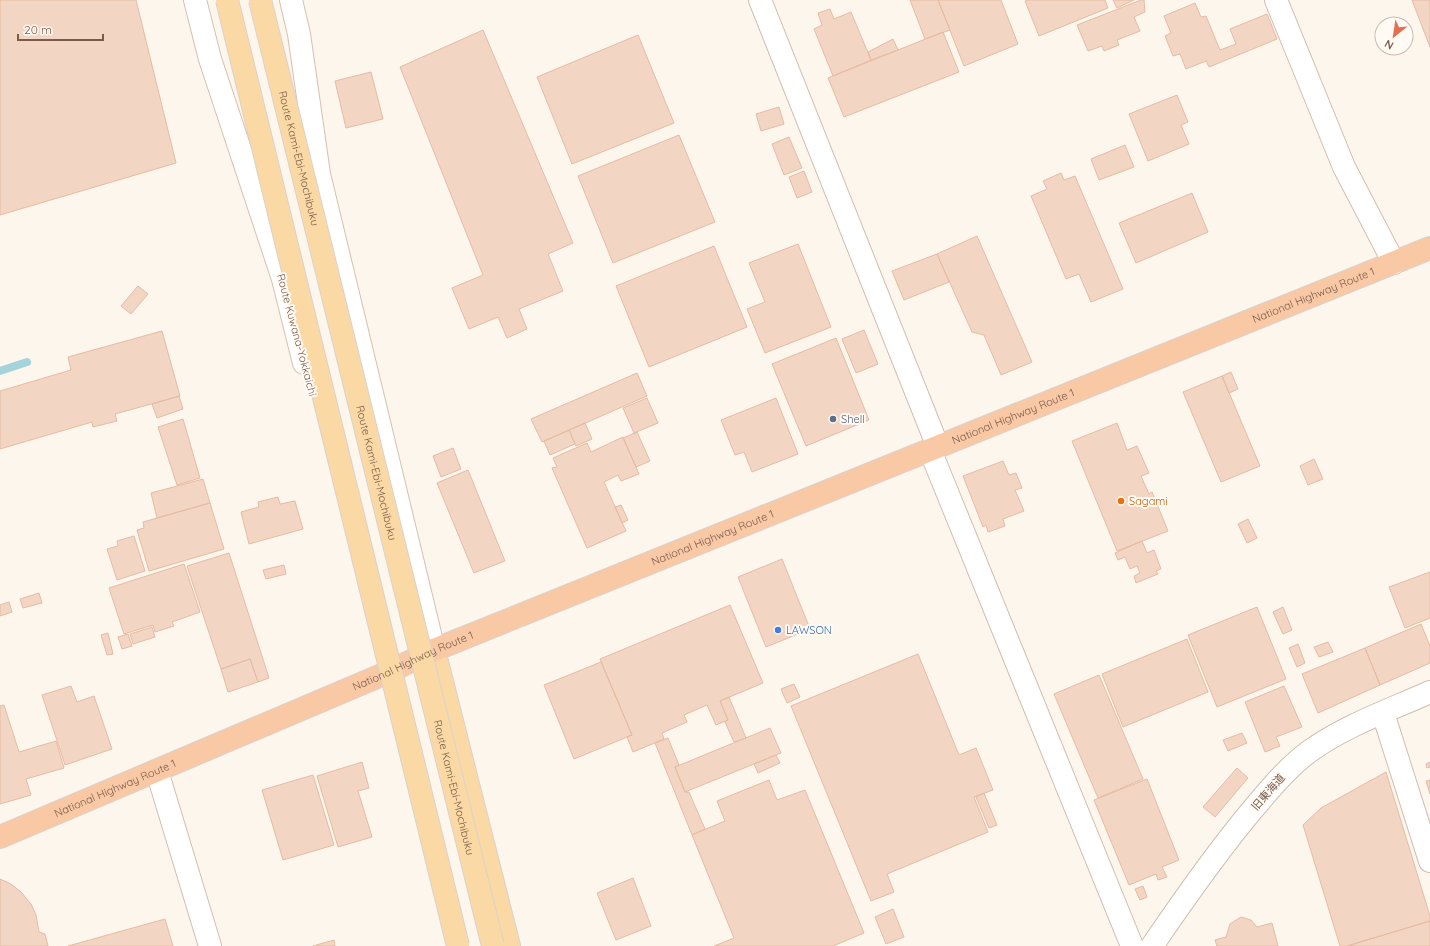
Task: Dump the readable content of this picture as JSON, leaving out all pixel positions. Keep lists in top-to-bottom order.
{
  "streets": {
    "highway": ["National Highway Route 1"],
    "main road": ["Route Kami-Ebi-Mochibuku"],
    "street": ["Route Kuwana-Yokkaichi", "旧東海道"]
  },
  "crossings": [
    ["National Highway Route 1", "Route Kuwana-Yokkaichi"]
  ],
  "places": ["Shell", "Sagami", "LAWSON"],
  "scale_bar": "20 m",
  "north": "bottom left"
}
